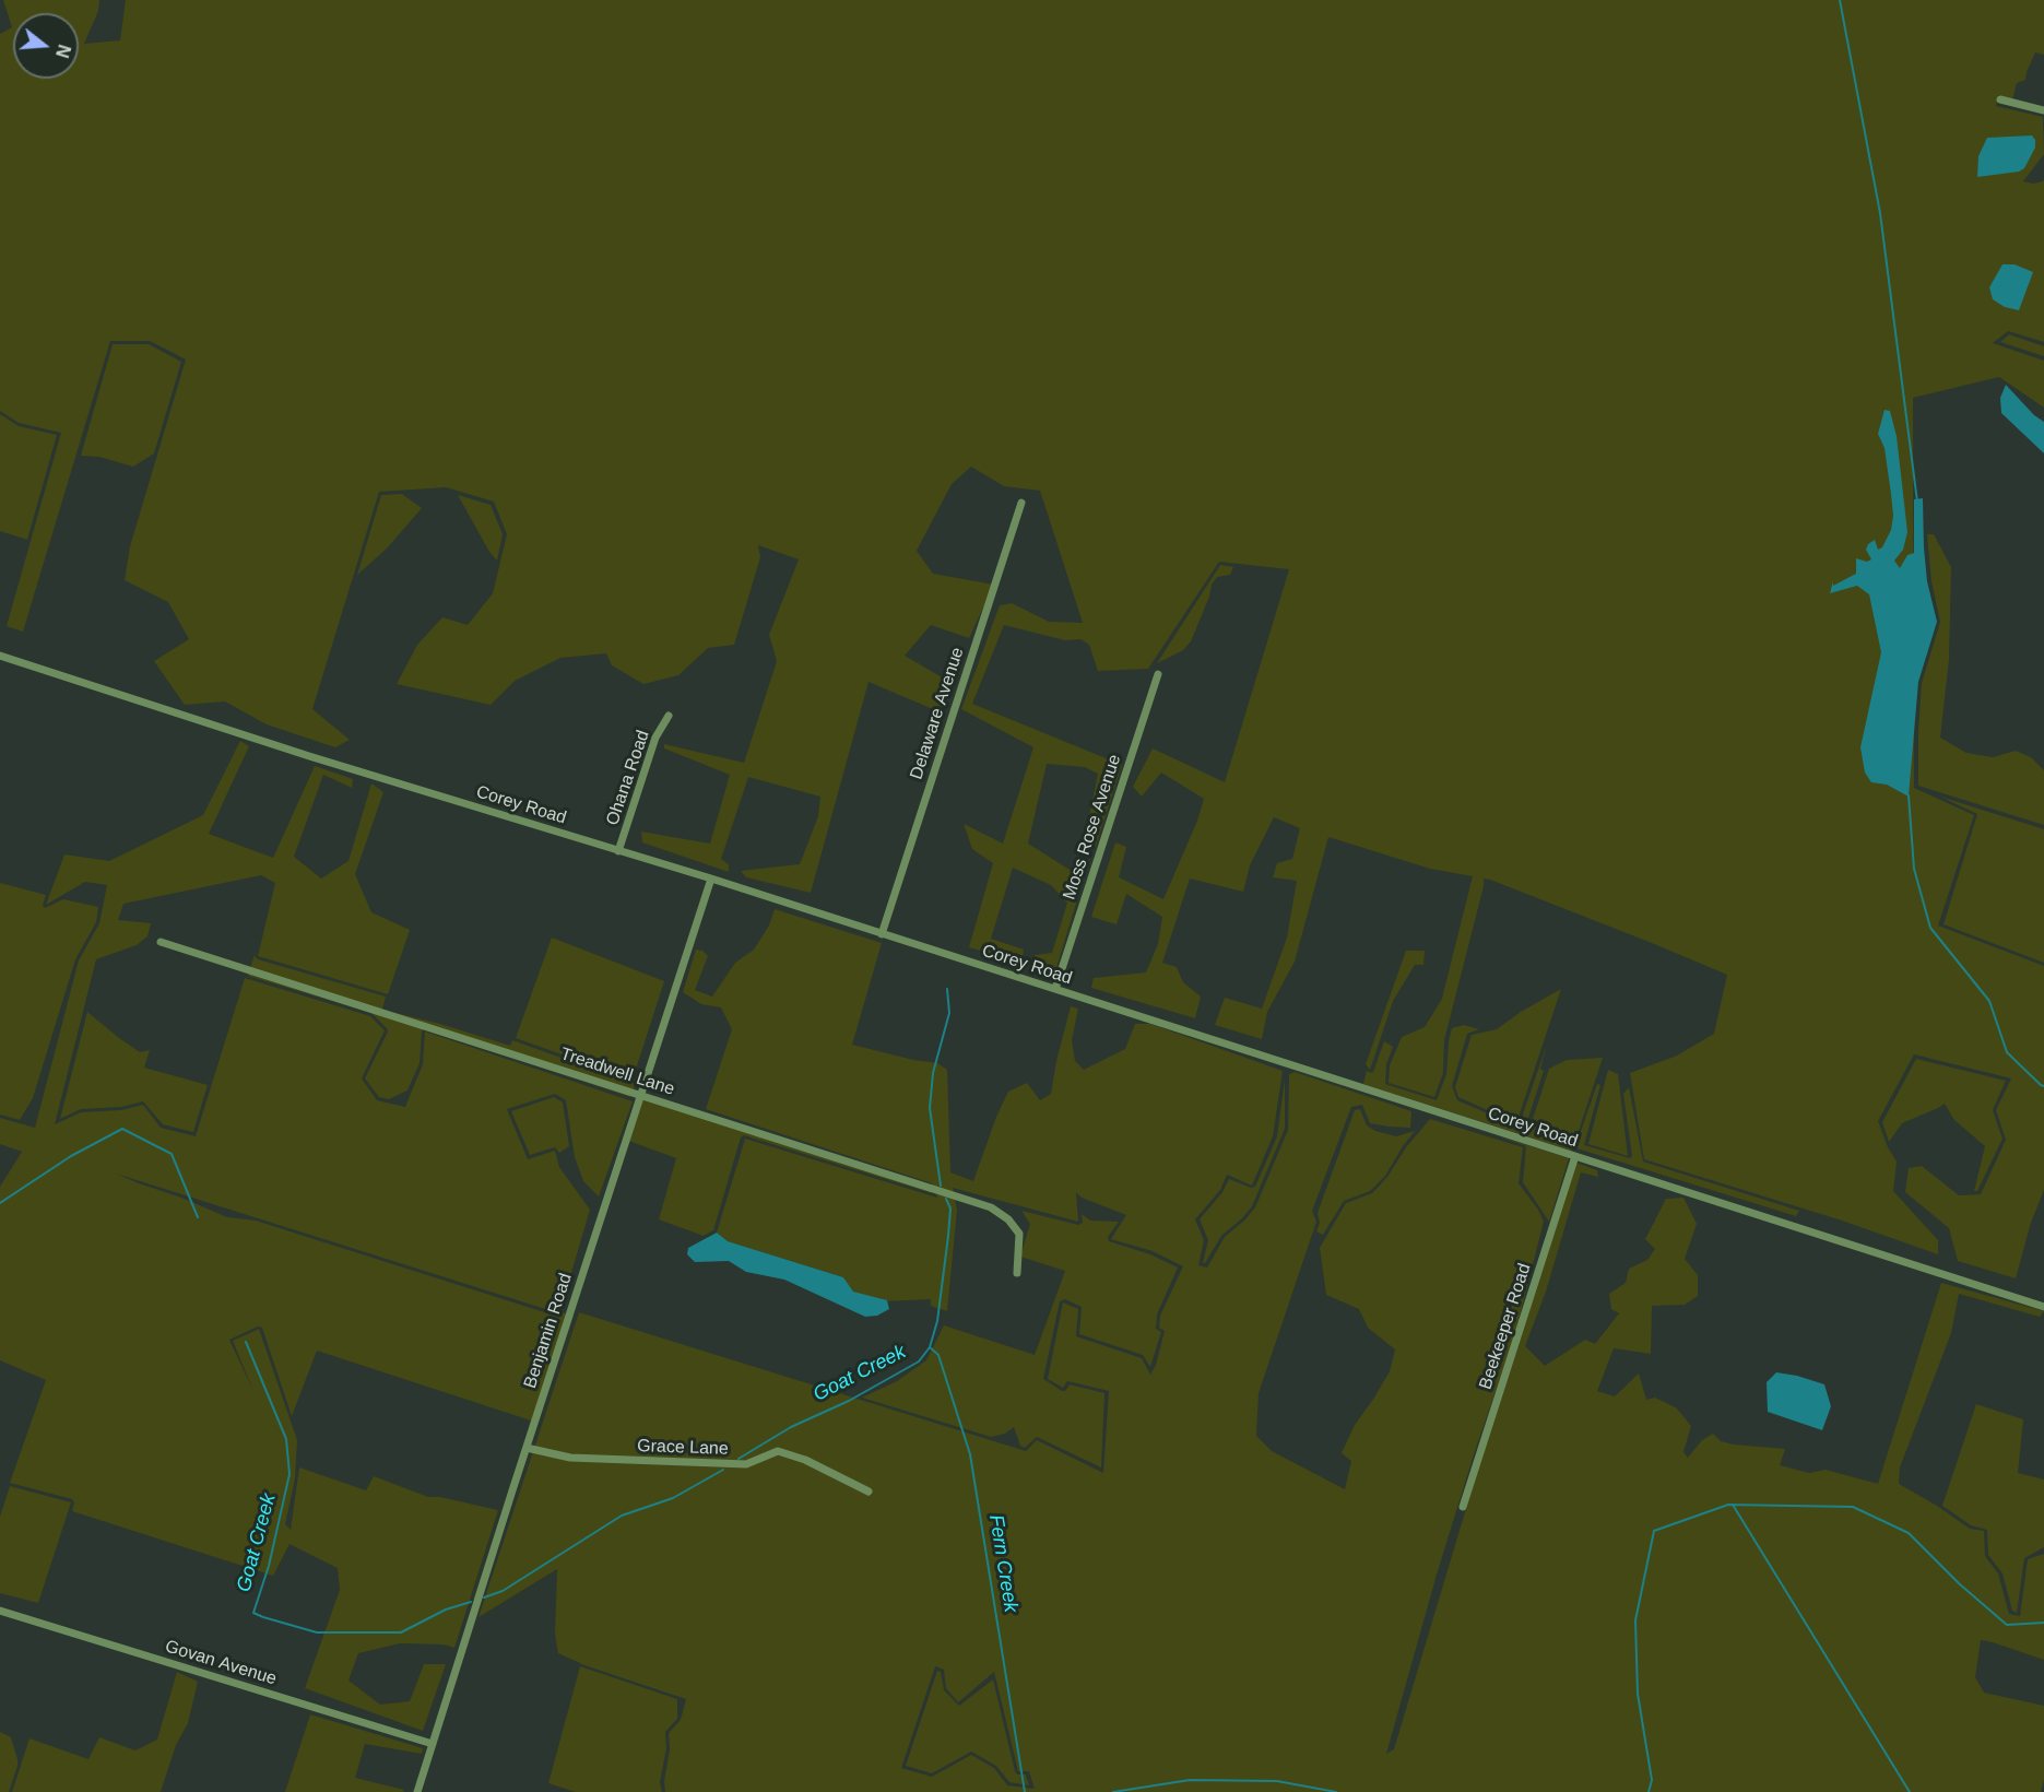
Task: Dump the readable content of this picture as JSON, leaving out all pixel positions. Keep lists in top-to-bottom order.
{
  "streets": {
    "street": [
      "Delaware Avenue",
      "Ohana Road",
      "Corey Road",
      "Moss Rose Avenue",
      "Treadwell Lane",
      "Beekeeper Road",
      "Benjamin Road",
      "Grace Lane",
      "Govan Avenue"
    ]
  },
  "crossings": [
    ["Delaware Avenue", "Corey Road"],
    ["Ohana Road", "Corey Road"],
    ["Corey Road", "Moss Rose Avenue"],
    ["Corey Road", "Beekeeper Road"],
    ["Corey Road", "Benjamin Road"],
    ["Treadwell Lane", "Benjamin Road"],
    ["Benjamin Road", "Grace Lane"],
    ["Benjamin Road", "Govan Avenue"]
  ],
  "water": ["Goat Creek", "Fern Creek"],
  "north": "right"
}
